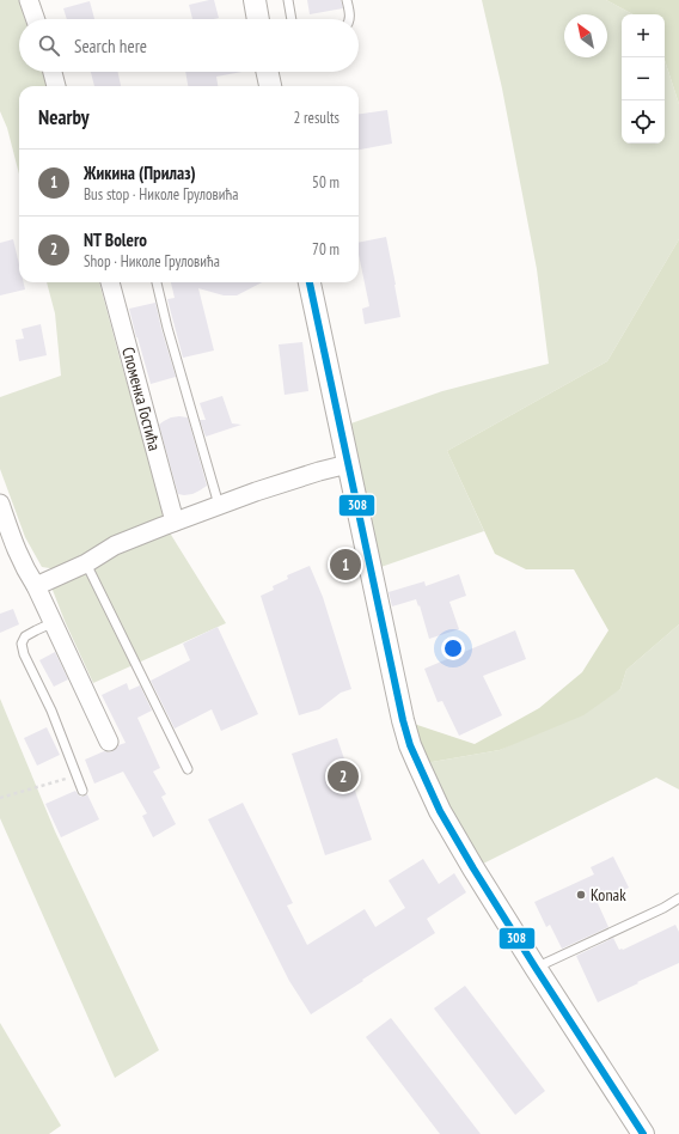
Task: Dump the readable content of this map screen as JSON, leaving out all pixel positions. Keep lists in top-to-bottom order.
{
  "streets": {
    "street": ["Споменка Гостића"]
  },
  "places": ["Konak"],
  "lines": ["transit line 308"],
  "north": "top left",
  "page": {
    "map_buttons": ["+", "−"],
    "search": "Search here",
    "heading": ["Nearby", "2 results"],
    "list": [
      {
        "mark": "1",
        "name": "Жикина (Прилаз)",
        "note": "Bus stop · Николе Груловића",
        "value": "50 m"
      },
      {
        "mark": "2",
        "name": "NT Bolero",
        "note": "Shop · Николе Груловића",
        "value": "70 m"
      }
    ],
    "pins": ["1", "2"]
  }
}
